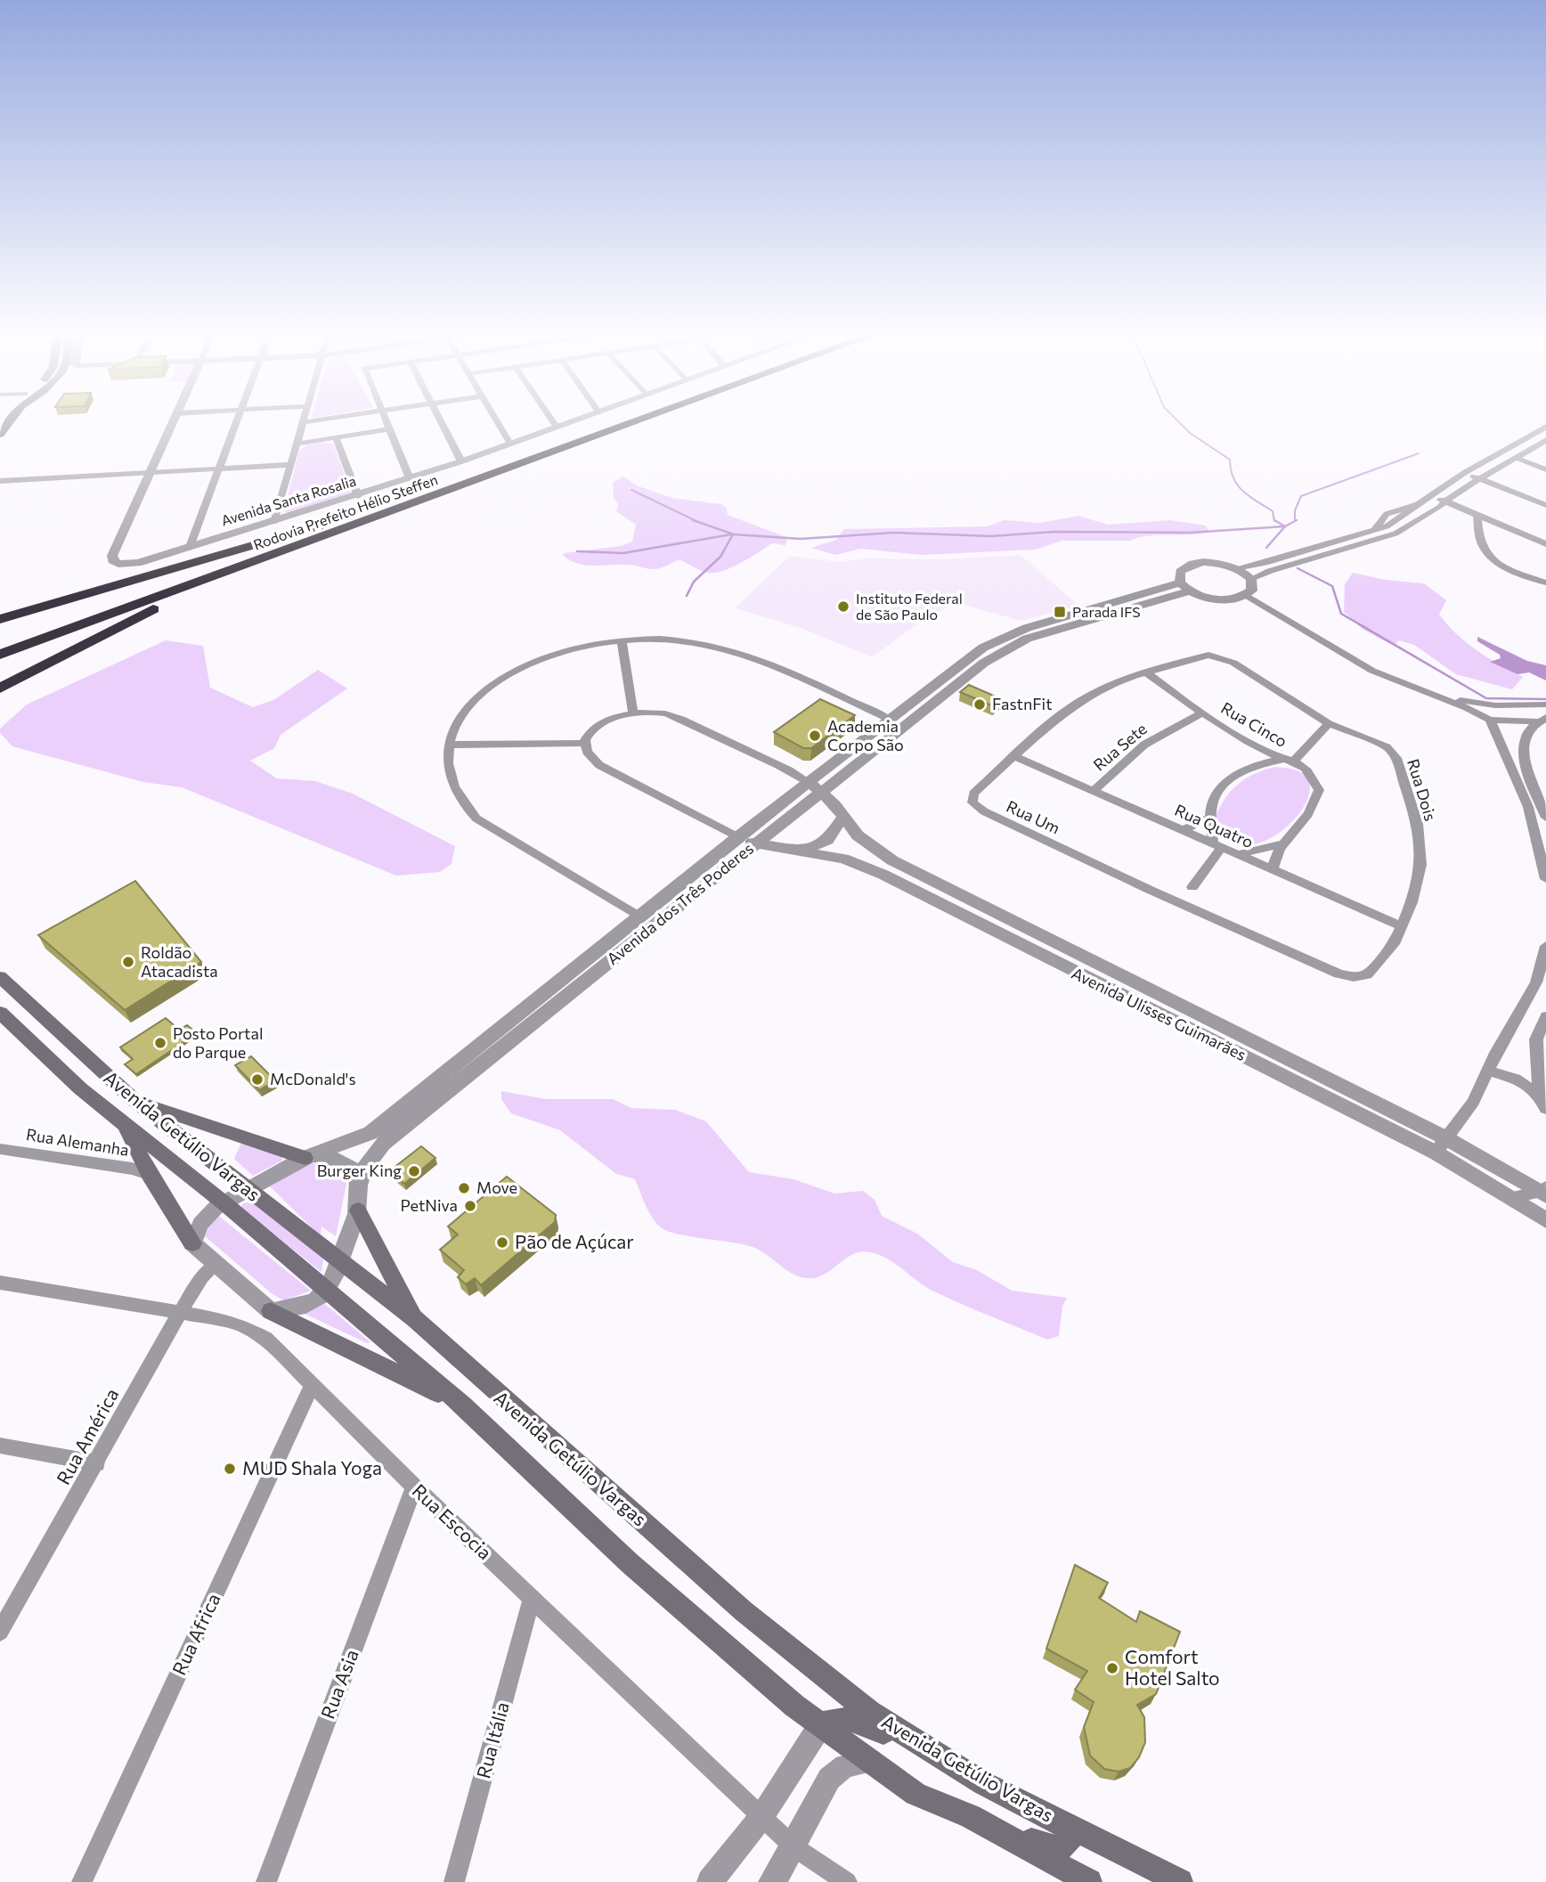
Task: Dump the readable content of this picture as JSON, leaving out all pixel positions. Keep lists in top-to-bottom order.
{
  "streets": {
    "highway": ["Rodovia Prefeito Hélio Steffen"],
    "main road": ["Avenida Getúlio Vargas"],
    "street": [
      "Avenida Santa Rosalia",
      "Rua Cinco",
      "Rua Sete",
      "Rua Dois",
      "Rua Um",
      "Rua Quatro",
      "Avenida dos Três Poderes",
      "Avenida Ulisses Guimarães",
      "Rua Alemanha",
      "Rua América",
      "Rua Escocia",
      "Rua Africa",
      "Rua Asia",
      "Rua Itália"
    ]
  },
  "crossings": [
    ["Rua Cinco", "Rua Sete"],
    ["Rua Cinco", "Rua Um"],
    ["Rua Cinco", "Rua Quatro"],
    ["Rua Sete", "Rua Quatro"],
    ["Rua Dois", "Rua Um"],
    ["Rua Dois", "Rua Quatro"],
    ["Rua Um", "Rua Quatro"],
    ["Avenida dos Três Poderes", "Avenida Ulisses Guimarães"],
    ["Avenida dos Três Poderes", "Avenida Getúlio Vargas"],
    ["Rua América", "Rua Escocia"],
    ["Rua Escocia", "Rua Africa"],
    ["Rua Escocia", "Rua Asia"],
    ["Rua Escocia", "Rua Itália"]
  ],
  "places": {
    "other": [
      "Instituto Federal de São Paulo",
      "FastnFit",
      "Academia Corpo São",
      "Roldão Atacadista",
      "Posto Portal do Parque",
      "McDonald's",
      "Burger King",
      "Move",
      "PetNiva",
      "Pão de Açúcar",
      "MUD Shala Yoga",
      "Comfort Hotel Salto"
    ],
    "transit": ["Parada IFS"]
  }
}
